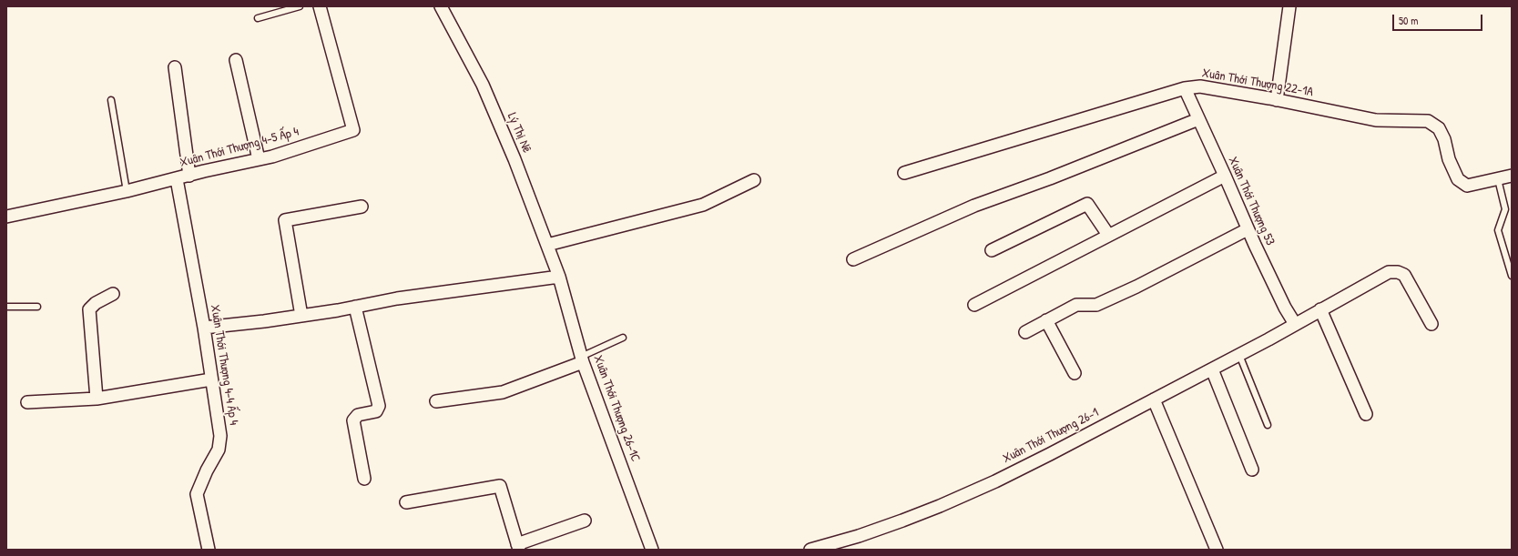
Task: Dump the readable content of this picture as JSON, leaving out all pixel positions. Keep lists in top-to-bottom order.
{
  "streets": {
    "street": [
      "Xuân Thới Thượng 22-1A",
      "Lý Thị Nê",
      "Xuân Thới Thượng 4-5 Ấp 4",
      "Xuân Thới Thượng 53",
      "Xuân Thới Thượng 4-4 Ấp 4",
      "Xuân Thới Thượng 26-1C",
      "Xuân Thới Thượng 26-1"
    ]
  },
  "crossings": [
    ["Xuân Thới Thượng 22-1A", "Xuân Thới Thượng 53"],
    ["Lý Thị Nê", "Xuân Thới Thượng 26-1C"],
    ["Xuân Thới Thượng 4-5 Ấp 4", "Xuân Thới Thượng 4-4 Ấp 4"],
    ["Xuân Thới Thượng 53", "Xuân Thới Thượng 26-1"]
  ],
  "scale_bar": "50 m"
}
